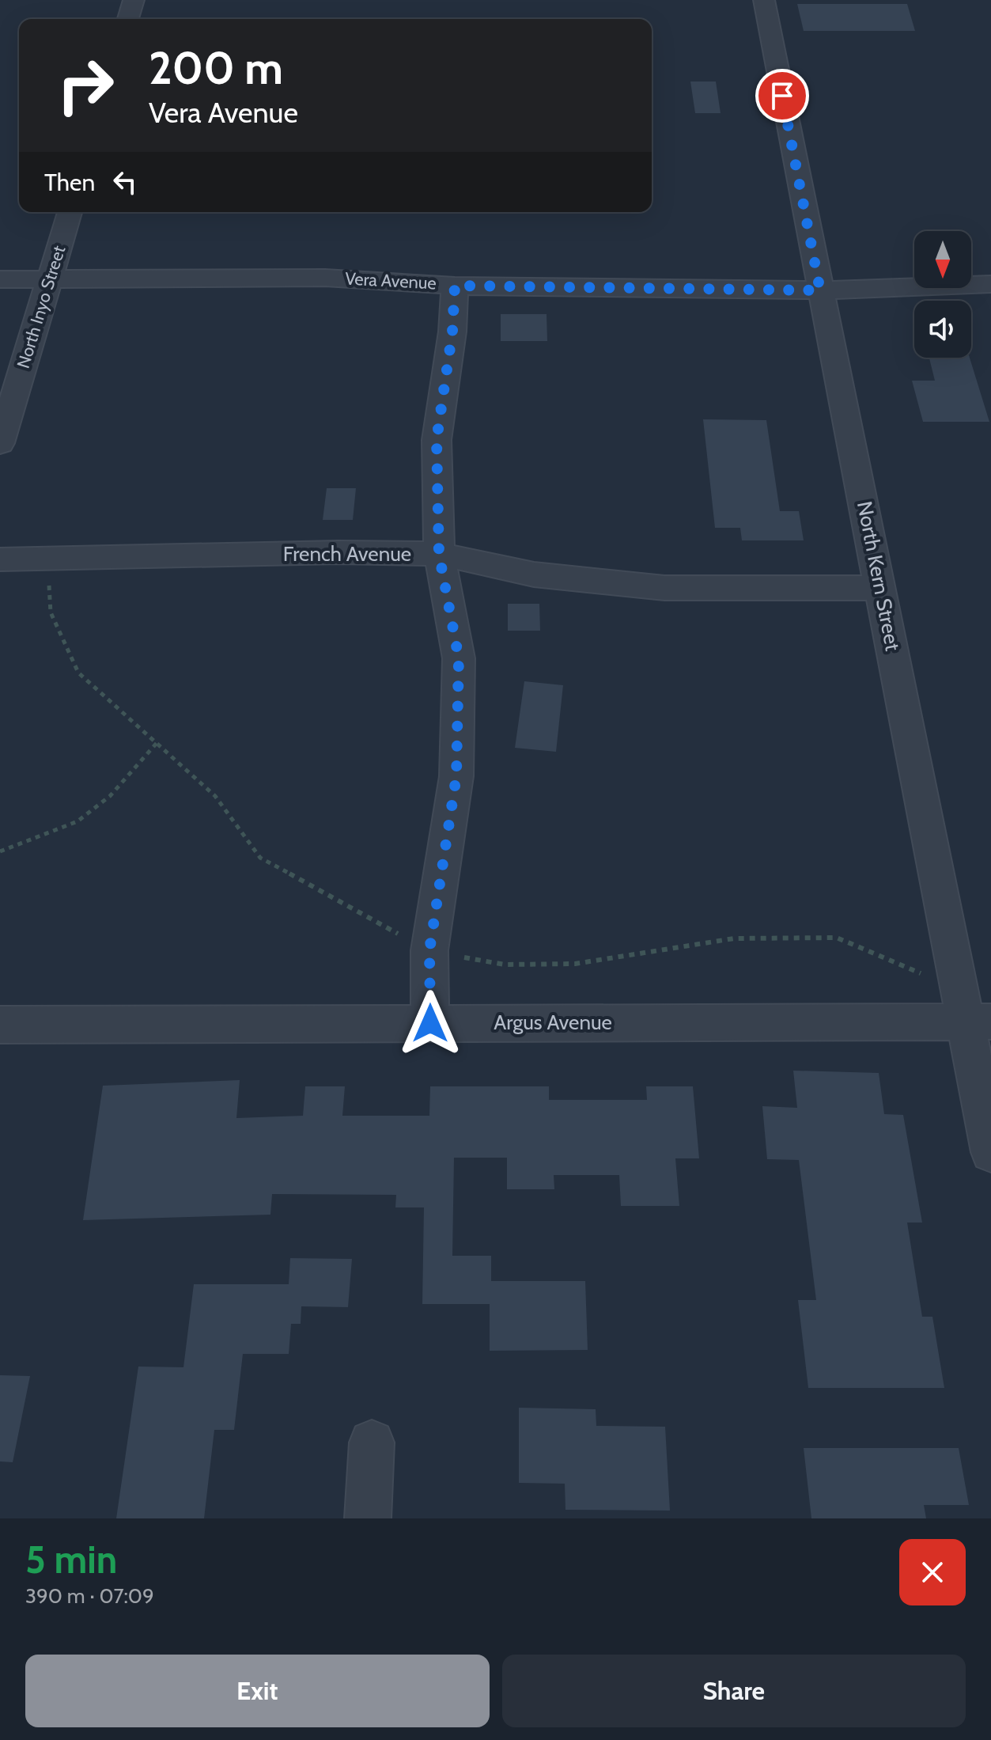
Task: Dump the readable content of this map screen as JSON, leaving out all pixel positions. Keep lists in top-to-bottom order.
{
  "streets": {
    "street": [
      "Vera Avenue",
      "North Inyo Street",
      "French Avenue",
      "North Kern Street",
      "Argus Avenue"
    ]
  },
  "crossings": [
    ["Vera Avenue", "North Inyo Street"],
    ["Vera Avenue", "North Kern Street"],
    ["French Avenue", "North Kern Street"],
    ["North Kern Street", "Argus Avenue"]
  ],
  "north": "bottom",
  "page": {
    "turn": ["200 m", "Vera Avenue"],
    "then": "Then",
    "heading": ["5 min", "390 m · 07:09"],
    "buttons": ["Exit", "Share"]
  }
}
